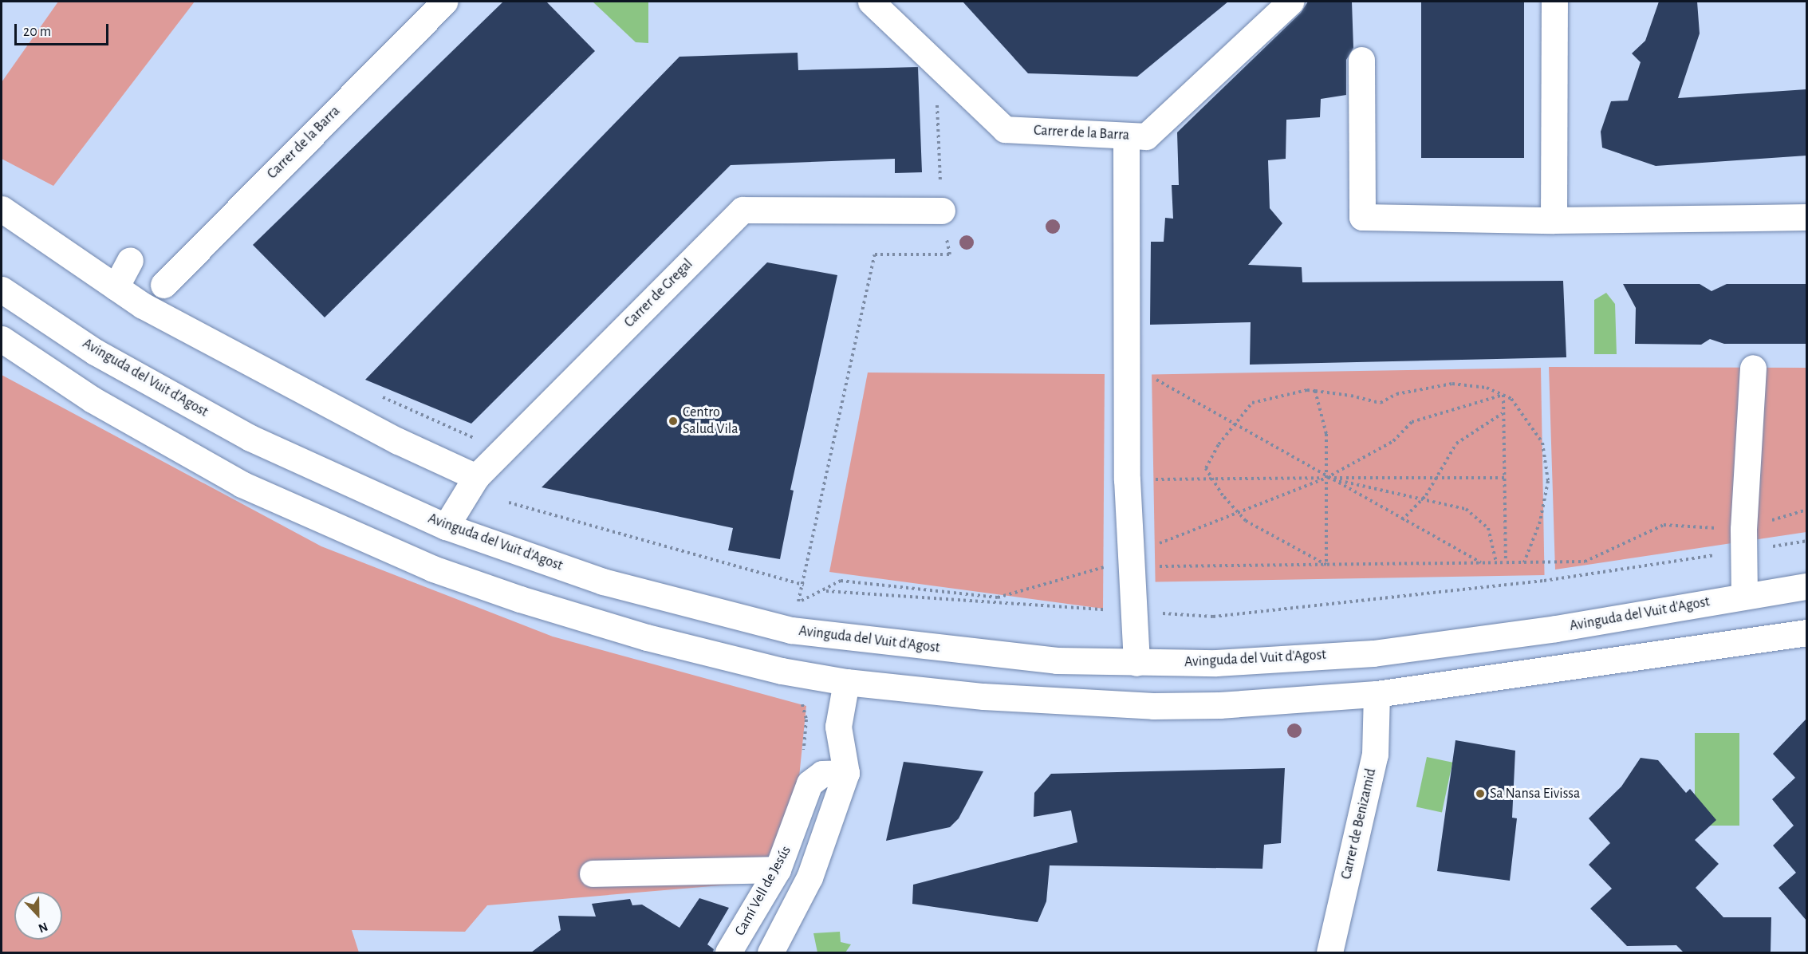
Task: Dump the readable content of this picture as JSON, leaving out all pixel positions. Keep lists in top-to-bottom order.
{
  "streets": {
    "street": [
      "Carrer de la Barra",
      "Carrer de Gregal",
      "Avinguda del Vuit d'Agost",
      "Carrer de Benizamid",
      "Camí Vell de Jesús"
    ]
  },
  "crossings": [
    ["Carrer de Gregal", "Avinguda del Vuit d'Agost"]
  ],
  "places": ["Centro Salud Vila", "Sa Nansa Eivissa"],
  "scale_bar": "20 m",
  "north": "bottom"
}
